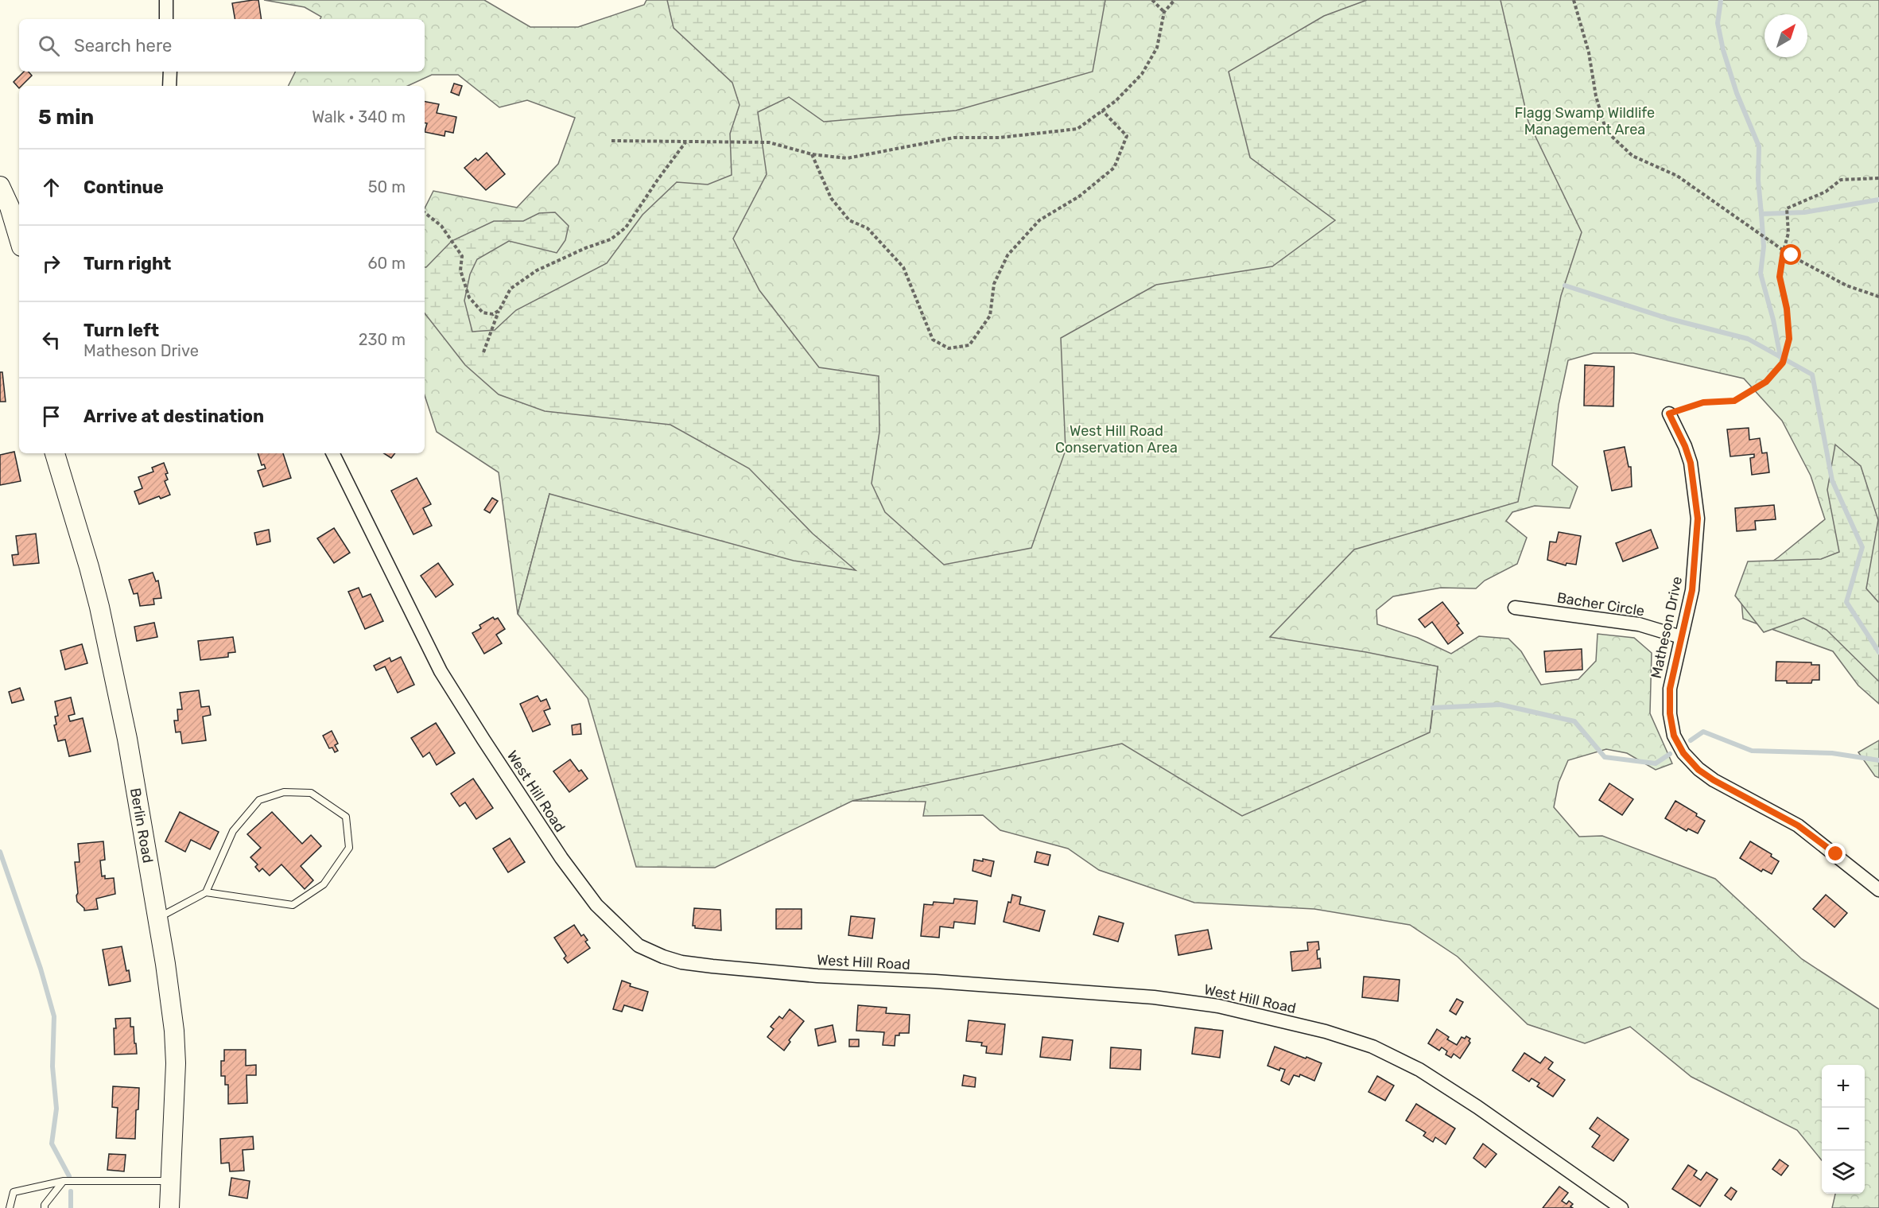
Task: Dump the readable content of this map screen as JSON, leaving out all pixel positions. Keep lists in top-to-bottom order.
{
  "streets": {
    "street": [
      "Bacher Circle",
      "Matheson Drive",
      "West Hill Road",
      "Berlin Road"
    ]
  },
  "crossings": [
    ["Bacher Circle", "Matheson Drive"]
  ],
  "parks": ["Flagg Swamp Wildlife Management Area", "West Hill Road Conservation Area"],
  "north": "top right",
  "page": {
    "search": "Search here",
    "heading": ["5 min", "Walk · 340 m"],
    "list": [
      ["Continue", "50 m"],
      ["Turn right", "60 m"],
      ["Turn left", "Matheson Drive", "230 m"],
      "Arrive at destination"
    ],
    "map_buttons": ["+", "−"]
  }
}
